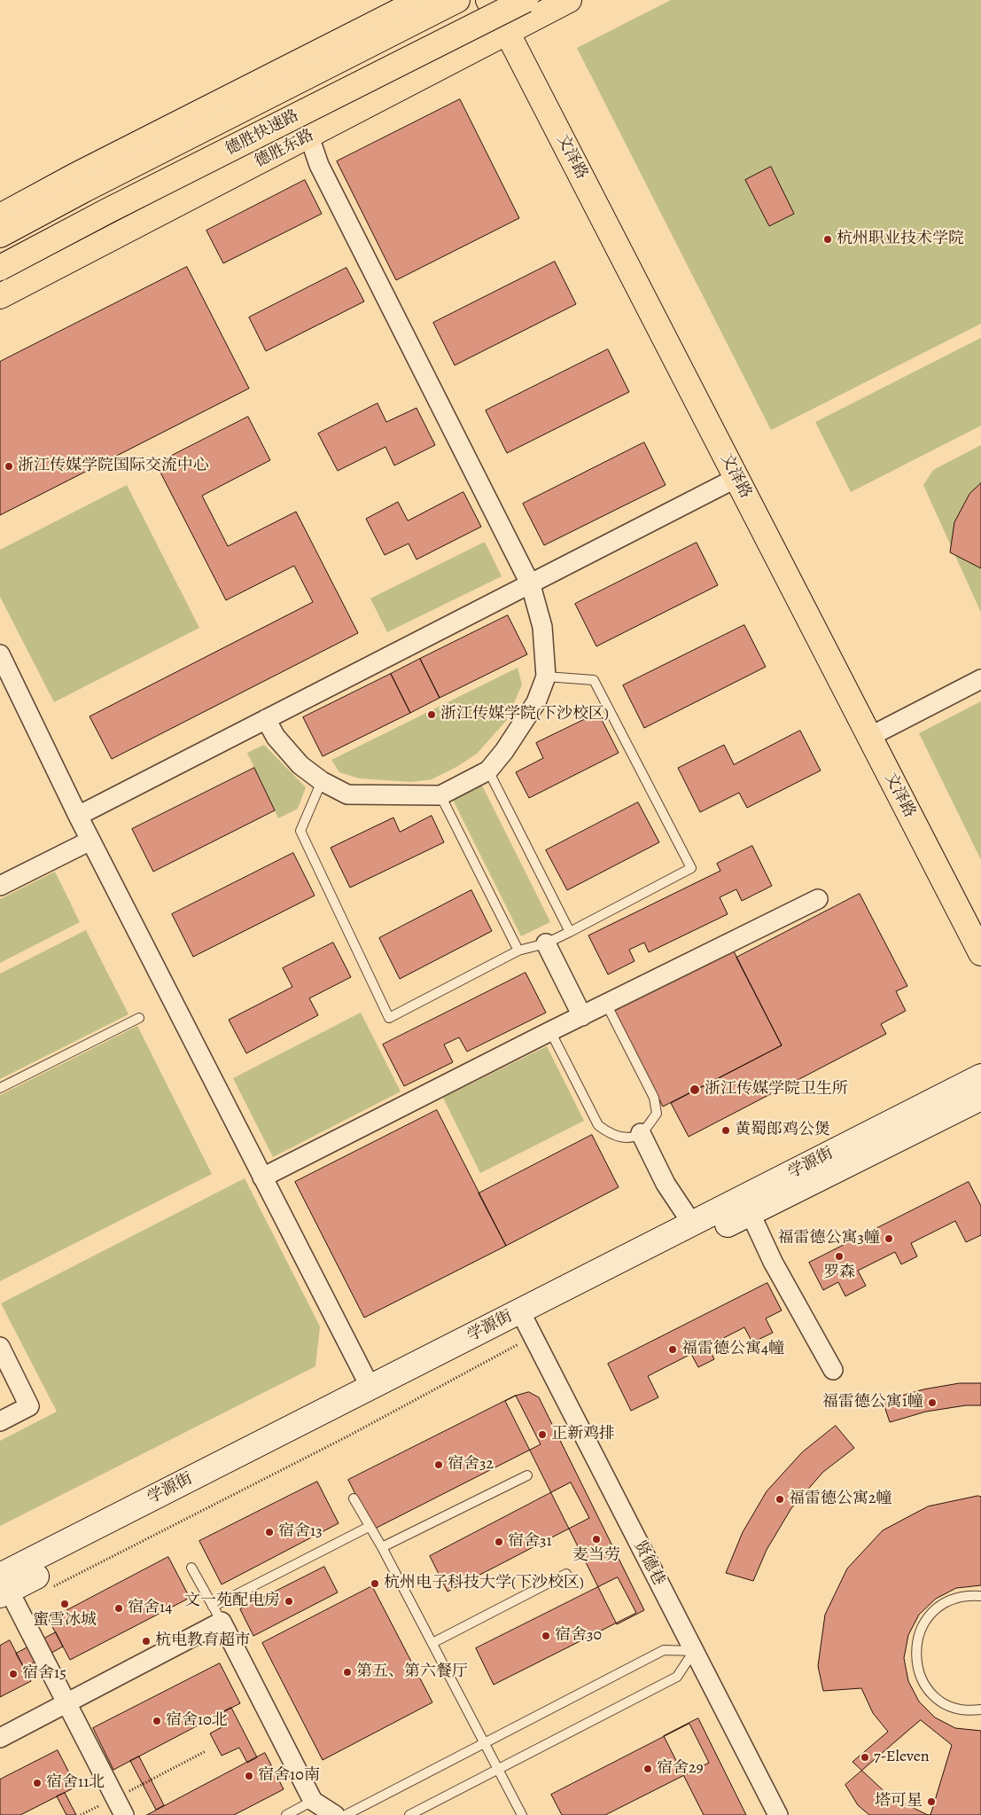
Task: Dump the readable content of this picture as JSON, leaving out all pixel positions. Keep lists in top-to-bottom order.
{
  "streets": {
    "main road": [
      "德胜快速路",
      "德胜东路",
      "文泽路",
      "学源街"
    ],
    "street": ["贤德巷"]
  },
  "crossings": [
    ["德胜东路", "文泽路"],
    ["学源街", "贤德巷"]
  ],
  "places": [
    "杭州职业技术学院",
    "浙江传媒学院国际交流中心",
    "浙江传媒学院(下沙校区)",
    "浙江传媒学院卫生所",
    "黄蜀郎鸡公煲",
    "福雷德公寓3幢",
    "罗森",
    "福雷德公寓4幢",
    "福雷德公寓1幢",
    "正新鸡排",
    "宿舍32",
    "福雷德公寓2幢",
    "宿舍13",
    "麦当劳",
    "宿舍31",
    "杭州电子科技大学(下沙校区)",
    "文一苑配电房",
    "蜜雪冰城",
    "宿舍14",
    "宿舍30",
    "杭电教育超市",
    "第五、第六餐厅",
    "宿舍15",
    "宿舍10北",
    "7-Eleven",
    "宿舍29",
    "宿舍10南",
    "宿舍11北",
    "塔可星"
  ]
}
